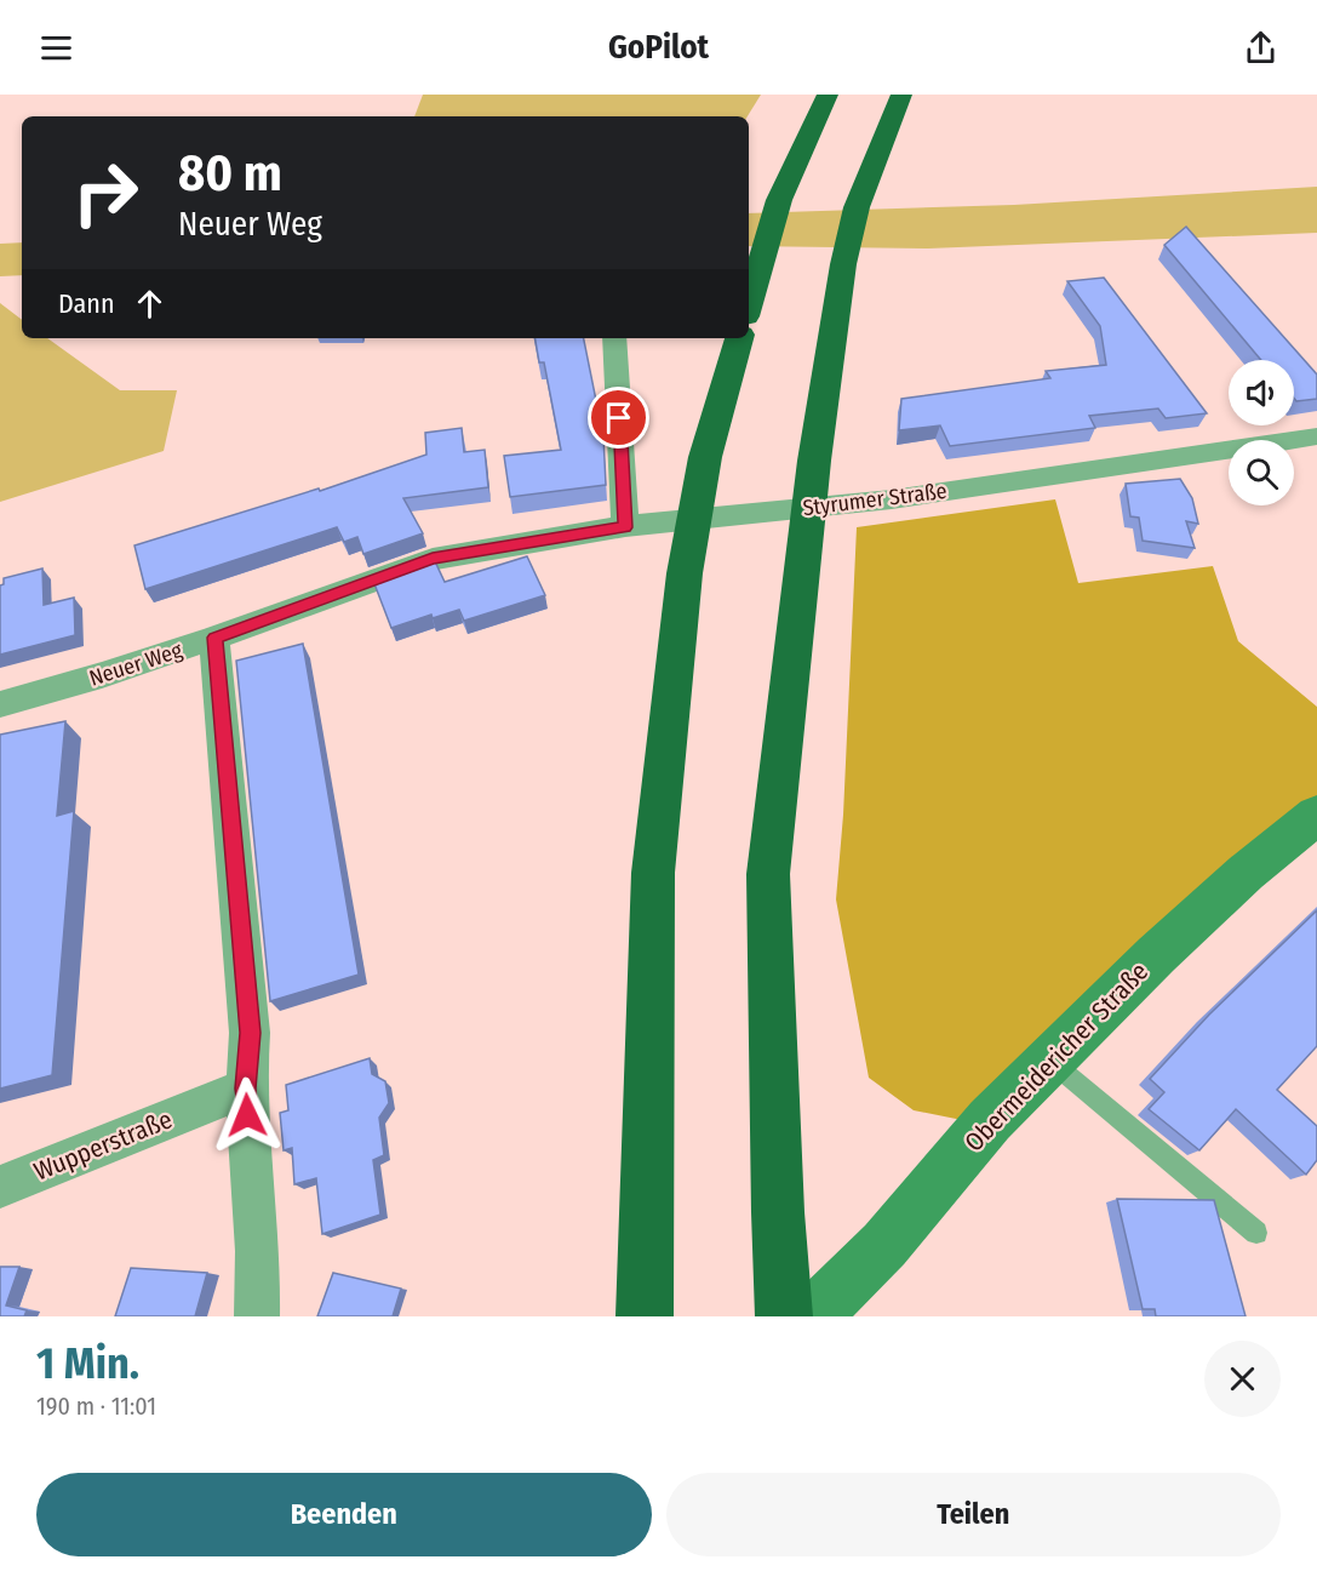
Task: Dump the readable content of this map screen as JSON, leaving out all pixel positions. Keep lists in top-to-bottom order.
{
  "streets": {
    "main road": ["Obermeidericher Straße"],
    "street": ["Styrumer Straße", "Neuer Weg", "Wupperstraße"]
  },
  "crossings": [
    ["Styrumer Straße", "Neuer Weg"]
  ],
  "page": {
    "header": "GoPilot",
    "turn": ["80 m", "Neuer Weg"],
    "then": "Dann",
    "heading": ["1 Min.", "190 m · 11:01"],
    "buttons": ["Beenden", "Teilen"]
  }
}
